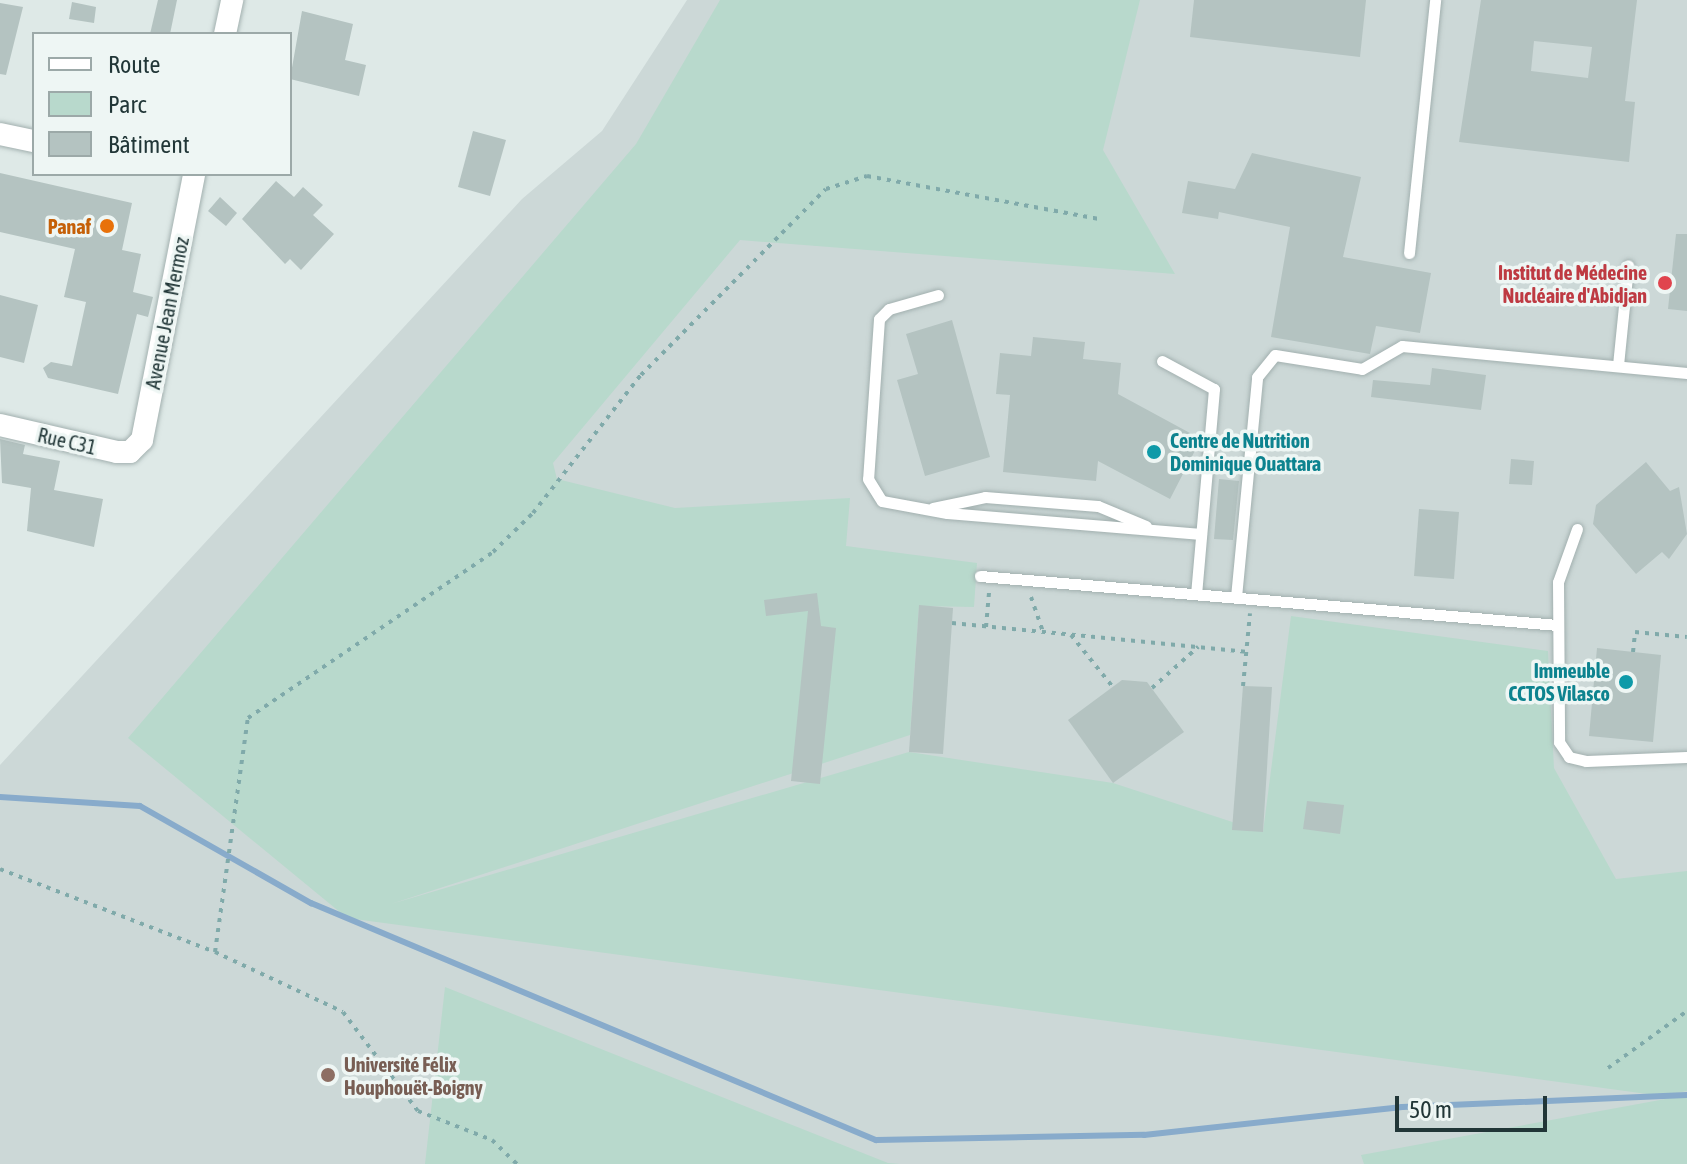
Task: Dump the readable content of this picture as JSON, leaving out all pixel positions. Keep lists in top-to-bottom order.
{
  "streets": {
    "street": ["Avenue Jean Mermoz", "Rue C31"]
  },
  "crossings": [
    ["Avenue Jean Mermoz", "Rue C31"]
  ],
  "places": [
    "Panaf",
    "Institut de Médecine Nucléaire d'Abidjan",
    "Centre de Nutrition Dominique Ouattara",
    "Immeuble CCTOS Vilasco",
    "Université Félix Houphouët-Boigny"
  ],
  "legend": ["Route", "Parc", "Bâtiment"],
  "scale_bar": "50 m"
}
